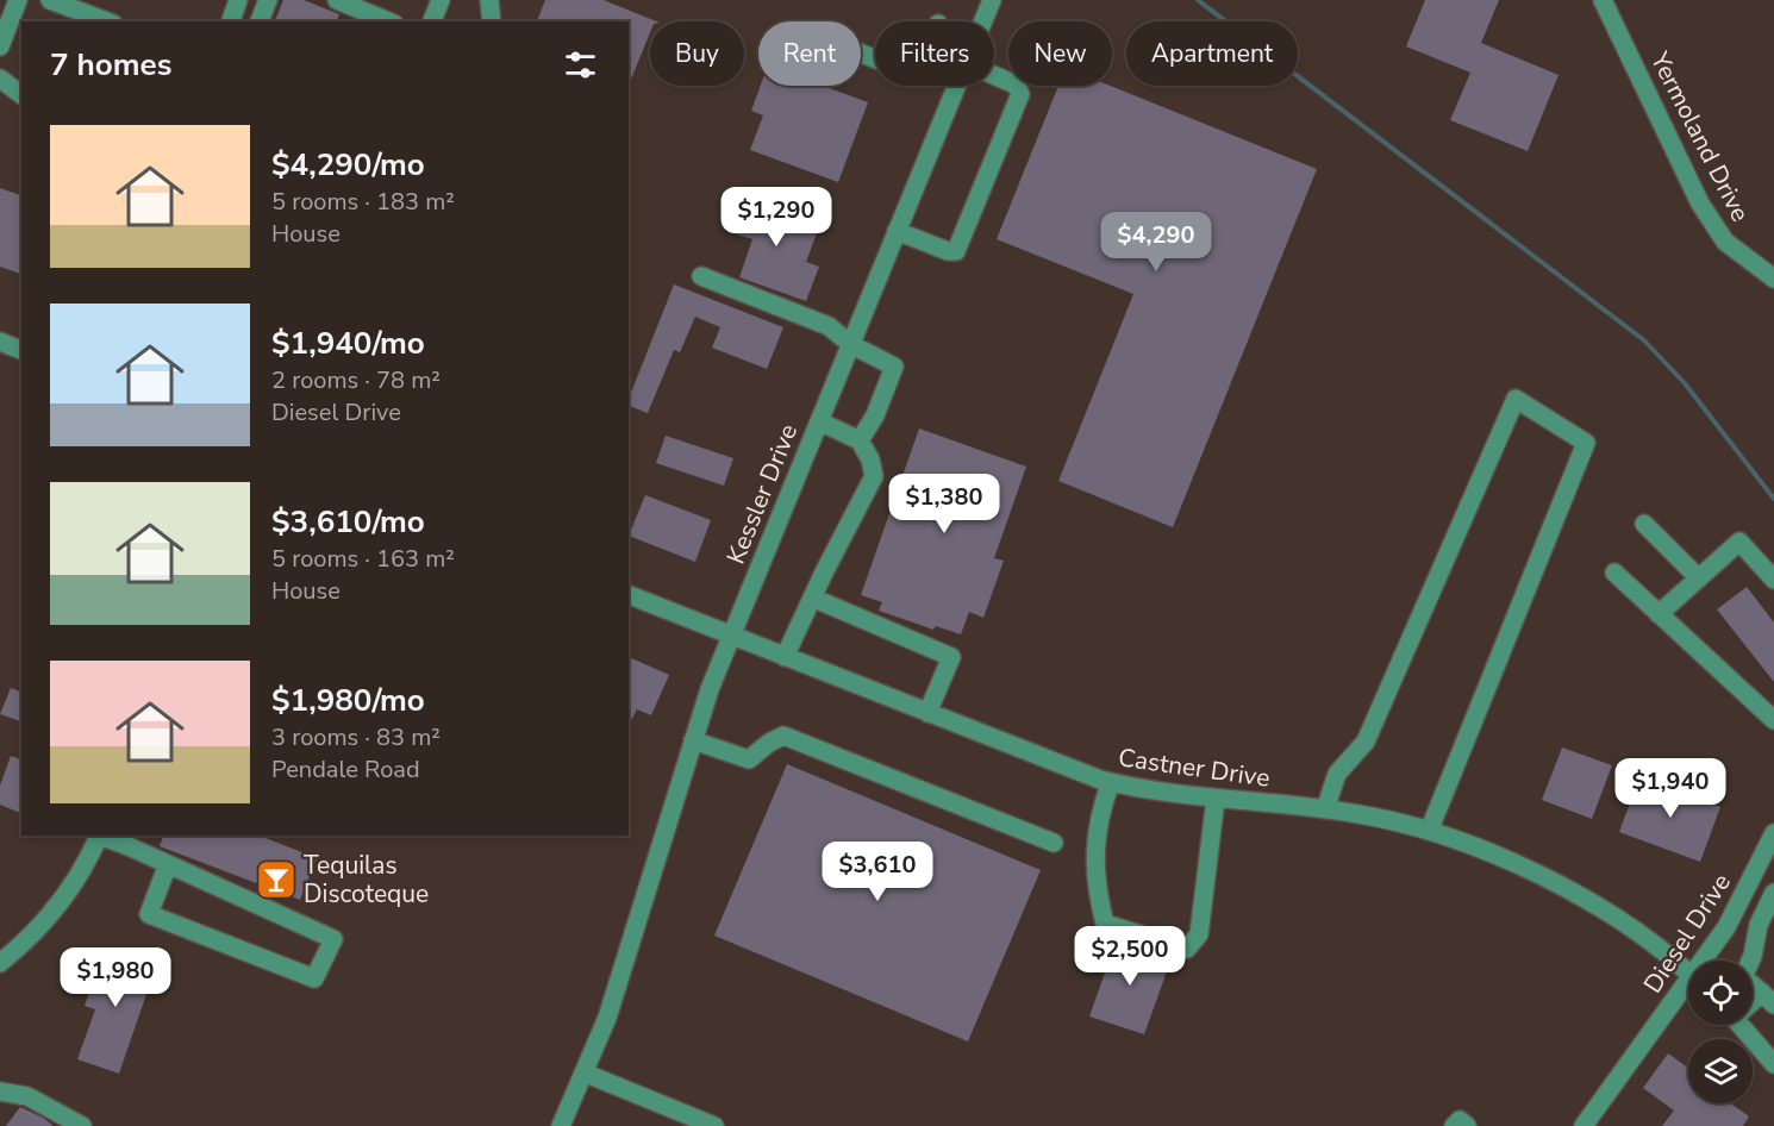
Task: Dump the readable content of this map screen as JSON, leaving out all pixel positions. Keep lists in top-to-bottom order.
{
  "streets": {
    "street": [
      "Yermoland Drive",
      "Kessler Drive",
      "Castner Drive",
      "Diesel Drive"
    ]
  },
  "crossings": [
    ["Kessler Drive", "Castner Drive"]
  ],
  "places": {
    "bar": ["Tequilas Discoteque"]
  },
  "page": {
    "chip": [
      "Buy",
      "Rent",
      "Filters",
      "New",
      "Apartment"
    ],
    "heading": "7 homes",
    "list": [
      {
        "name": "$4,290/mo",
        "note": "5 rooms · 183 m² · House"
      },
      {
        "name": "$1,940/mo",
        "note": "2 rooms · 78 m² · Diesel Drive"
      },
      {
        "name": "$3,610/mo",
        "note": "5 rooms · 163 m² · House"
      },
      {
        "name": "$1,980/mo",
        "note": "3 rooms · 83 m² · Pendale Road"
      }
    ],
    "price": [
      "$1,290",
      "$4,290",
      "$1,380",
      "$1,940",
      "$3,610",
      "$2,500",
      "$1,980"
    ]
  }
}
